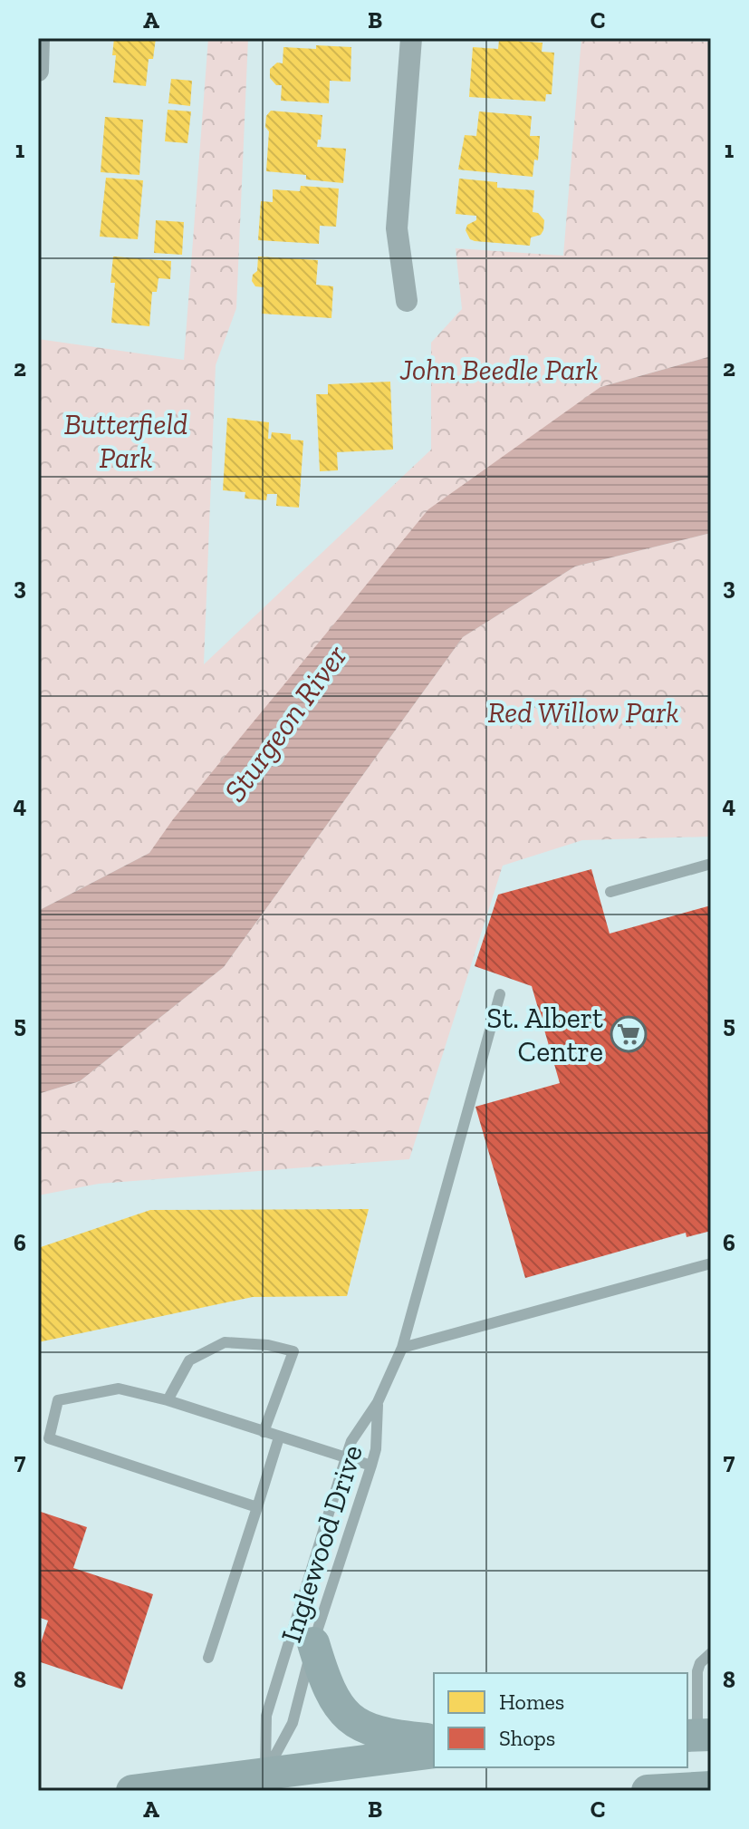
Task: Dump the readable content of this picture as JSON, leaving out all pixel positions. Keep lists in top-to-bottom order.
{
  "streets": {
    "lane": ["Inglewood Drive"]
  },
  "water": ["Sturgeon River"],
  "parks": ["John Beedle Park", "Butterfield Park", "Red Willow Park"],
  "places": {
    "supermarket": ["St. Albert Centre"]
  },
  "legend": ["Homes", "Shops"],
  "grid": {
    "columns": ["A", "B", "C"],
    "rows": [
      "1",
      "2",
      "3",
      "4",
      "5",
      "6",
      "7",
      "8"
    ]
  }
}
